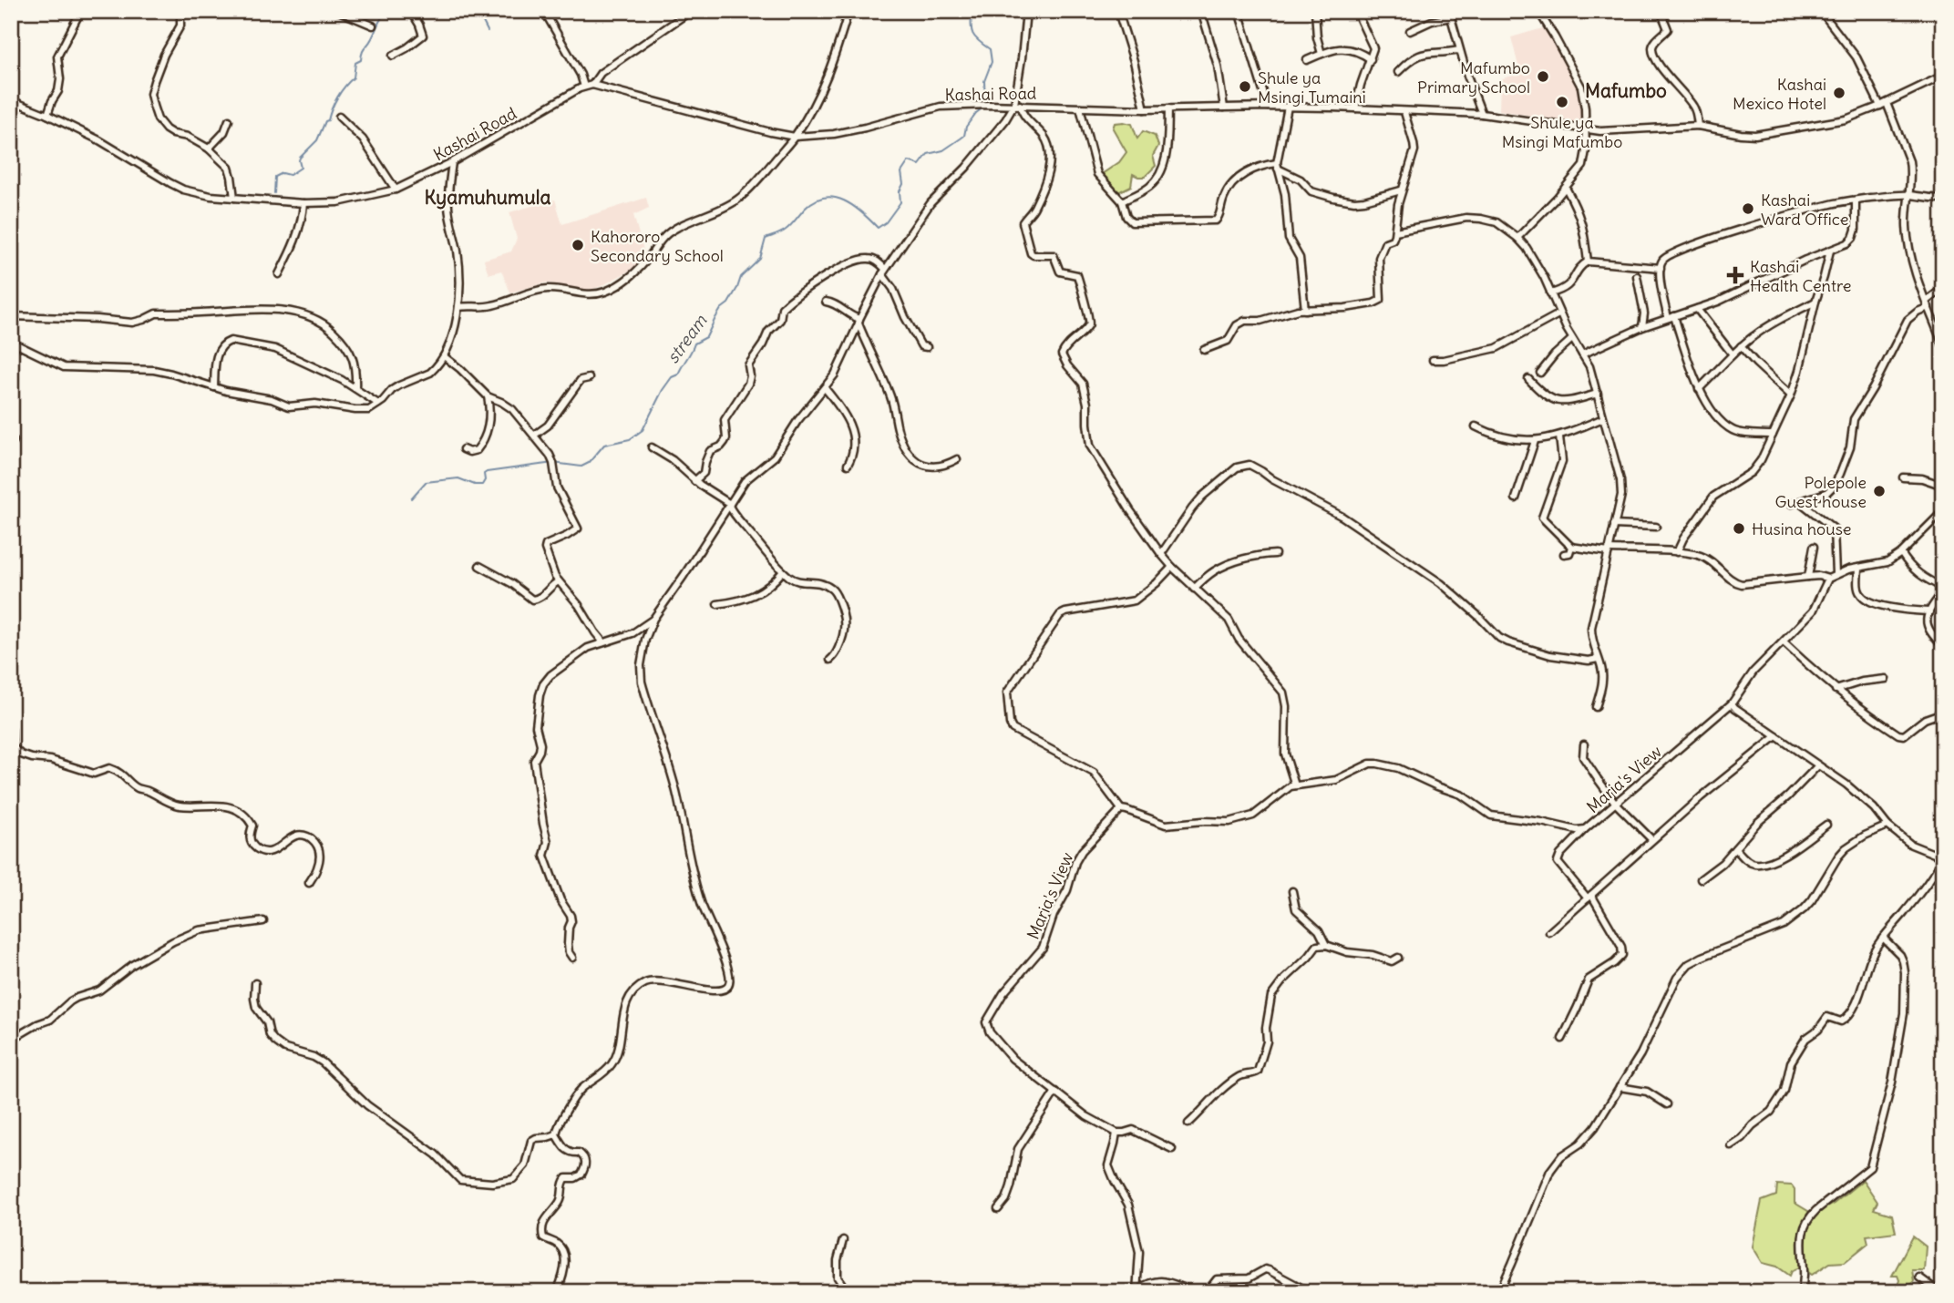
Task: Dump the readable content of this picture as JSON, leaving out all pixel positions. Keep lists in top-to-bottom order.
{
  "streets": {
    "street": ["Kashai Road", "Maria's View"]
  },
  "districts": ["Mafumbo", "Kyamuhumula"],
  "water": ["stream"],
  "places": {
    "other": [
      "Mafumbo Primary School",
      "Shule ya Msingi Tumaini",
      "Kashai Mexico Hotel",
      "Shule ya Msingi Mafumbo",
      "Kashai Ward Office",
      "Kahororo Secondary School",
      "Polepole Guest house",
      "Husina house"
    ],
    "health": ["Kashai Health Centre"]
  }
}
